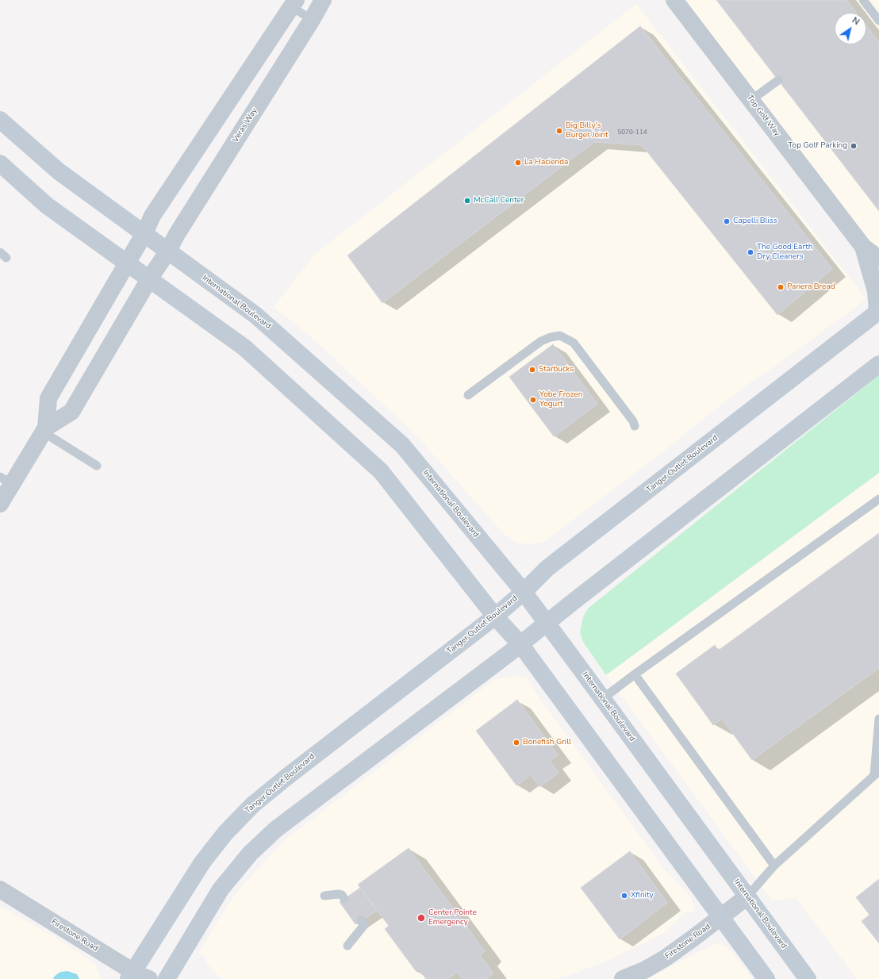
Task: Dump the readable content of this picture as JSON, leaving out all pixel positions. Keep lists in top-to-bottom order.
{
  "streets": {
    "main road": ["International Boulevard", "Tanger Outlet Boulevard"],
    "street": ["Top Golf Way", "Veras Way", "Firestone Road"]
  },
  "crossings": [
    ["Top Golf Way", "Tanger Outlet Boulevard"],
    ["Veras Way", "International Boulevard"],
    ["International Boulevard", "Tanger Outlet Boulevard"],
    ["International Boulevard", "Firestone Road"],
    ["Tanger Outlet Boulevard", "Firestone Road"]
  ],
  "places": [
    "Big Billy's Burger Joint",
    "Top Golf Parking",
    "La Hacienda",
    "McCall Center",
    "Capelli Bliss",
    "The Good Earth Dry Cleaners",
    "Panera Bread",
    "Starbucks",
    "Yobe Frozen Yogurt",
    "Bonefish Grill",
    "Xfinity",
    "Center Pointe Emergency"
  ],
  "house_numbers": ["5070-114"],
  "north": "top right"
}
